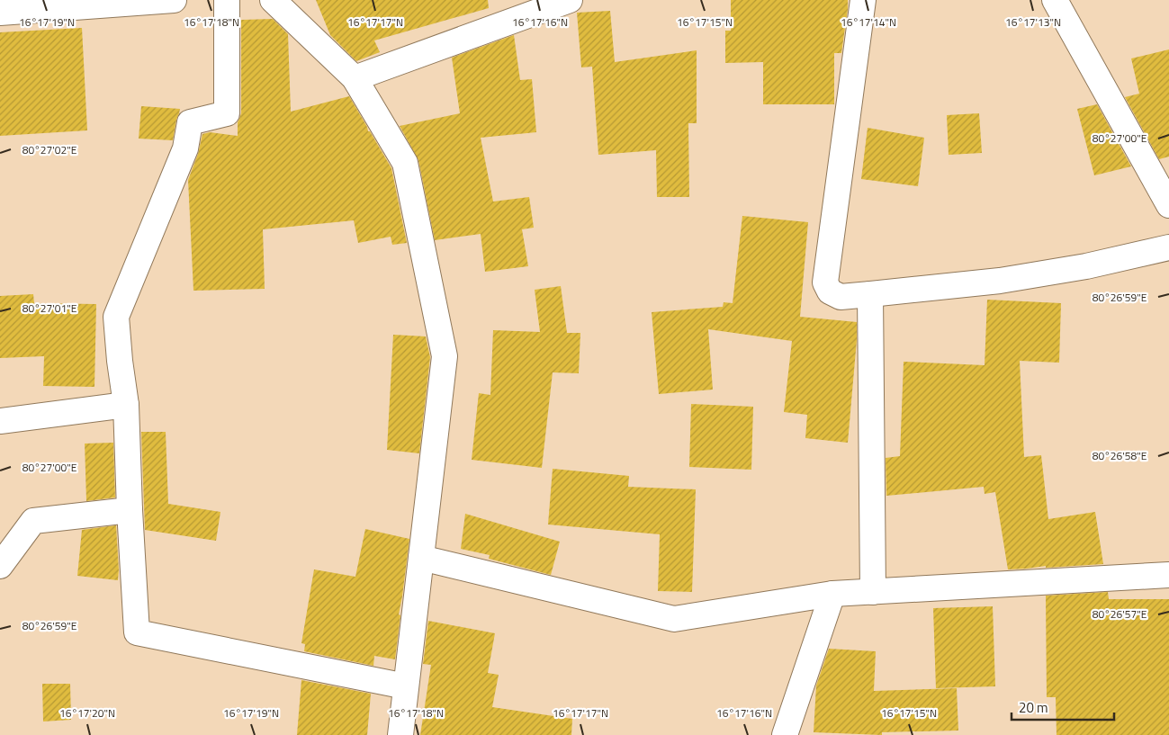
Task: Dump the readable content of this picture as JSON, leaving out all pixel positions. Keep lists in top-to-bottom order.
{
  "scale_bar": "20 m",
  "coordinates": [
    "16°17'19\"N",
    "16°17'18\"N",
    "16°17'17\"N",
    "16°17'16\"N",
    "16°17'15\"N",
    "16°17'14\"N",
    "16°17'13\"N",
    "80°27'00\"E",
    "80°27'02\"E",
    "80°26'59\"E",
    "80°27'01\"E",
    "80°26'58\"E",
    "80°26'57\"E",
    "16°17'20\"N"
  ]
}
